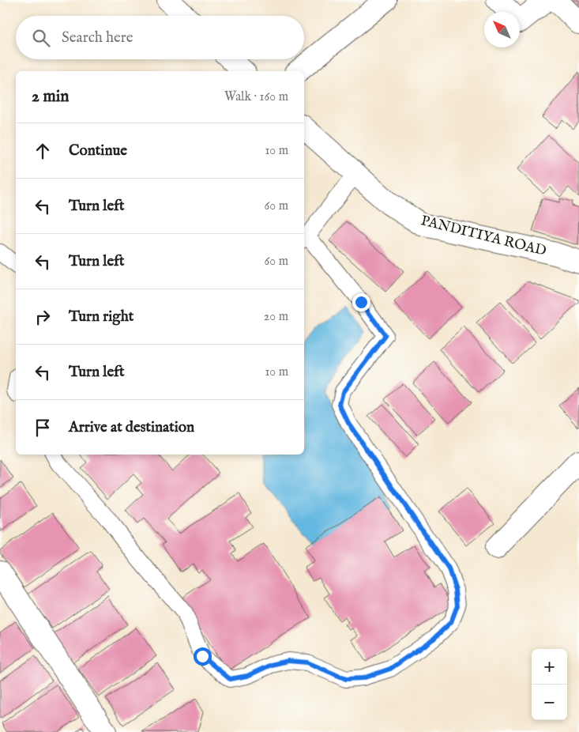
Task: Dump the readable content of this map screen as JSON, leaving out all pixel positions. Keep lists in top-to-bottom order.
{
  "streets": {
    "street": ["PANDITIYA ROAD"]
  },
  "north": "top left",
  "page": {
    "search": "Search here",
    "heading": ["2 min", "Walk · 160 m"],
    "list": [
      ["Continue", "10 m"],
      ["Turn left", "60 m"],
      ["Turn left", "60 m"],
      ["Turn right", "20 m"],
      ["Turn left", "10 m"],
      "Arrive at destination"
    ],
    "map_buttons": ["+", "−"]
  }
}
